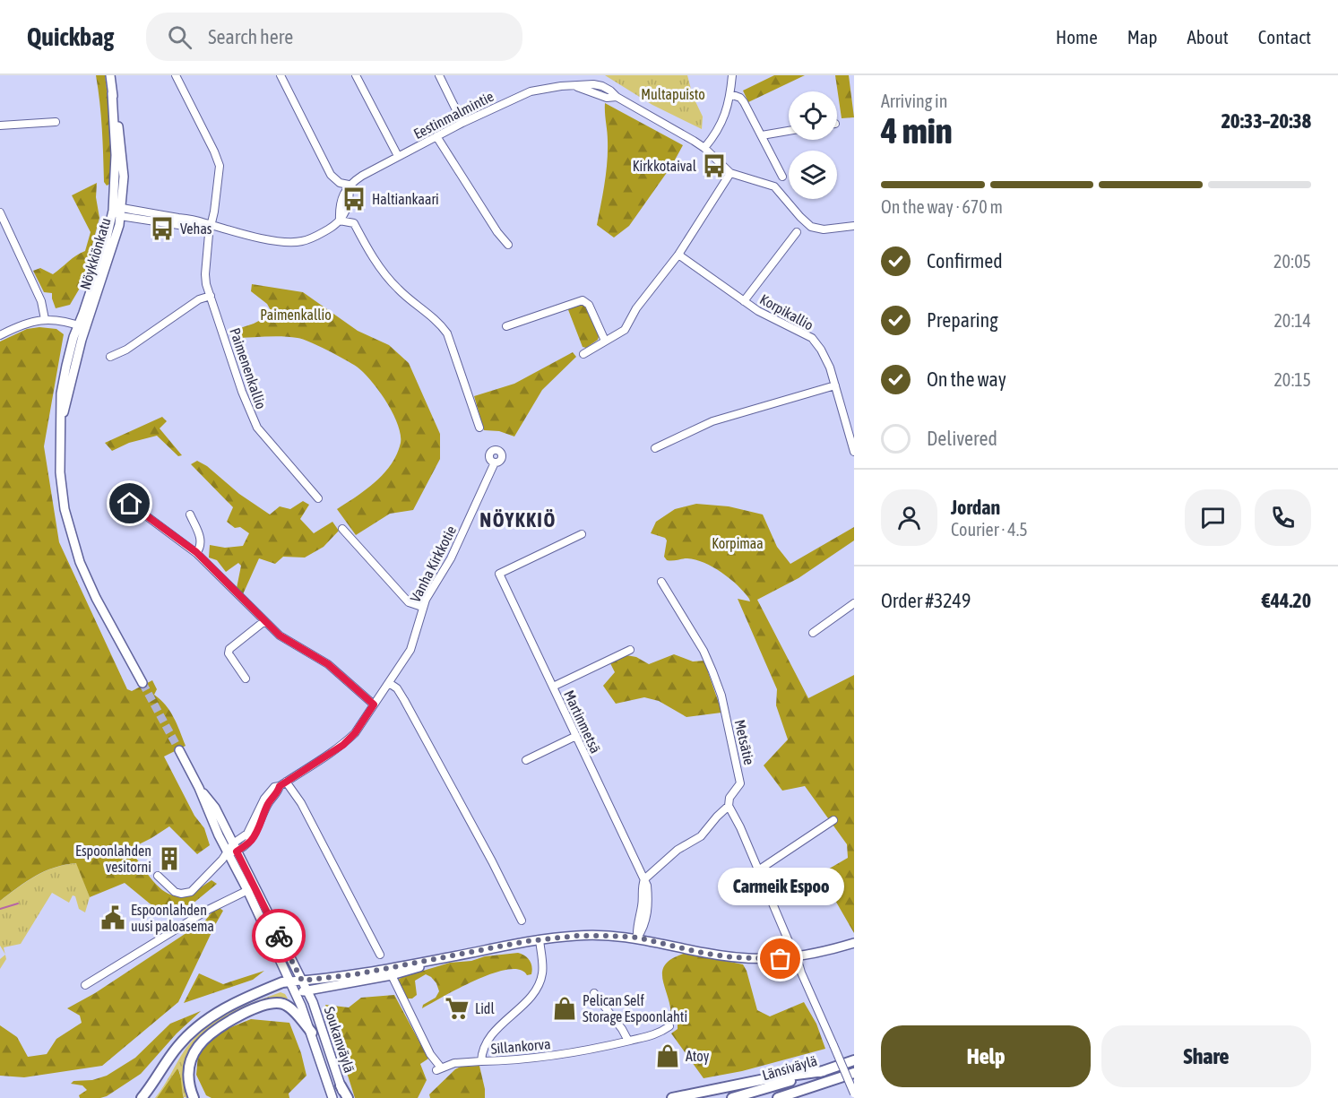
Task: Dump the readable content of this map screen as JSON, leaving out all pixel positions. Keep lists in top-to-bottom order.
{
  "streets": {
    "highway": ["Länsiväylä"],
    "main road": ["Nöykkiönkatu", "Soukanväylä"],
    "street": [
      "Eestinmalmintie",
      "Korpikallio",
      "Paimenenkallio",
      "Vanha Kirkkotie",
      "Martinmetsä",
      "Metsätie",
      "Sillankorva"
    ]
  },
  "crossings": [
    ["Martinmetsä", "Metsätie"]
  ],
  "districts": ["NÖYKKIÖ"],
  "parks": ["Multapuisto", "Paimenkallio", "Korpimaa"],
  "places": {
    "bus stop": ["Kirkkotaival", "Haltiankaari", "Vehas"],
    "building": ["Espoonlahden vesitorni"],
    "public building": ["Espoonlahden uusi paloasema"],
    "other": ["Carmeik Espoo"],
    "supermarket": ["Lidl"],
    "shop": ["Pelican Self Storage Espoonlahti", "Atoy"]
  },
  "page": {
    "header": "Quickbag",
    "search": "Search here",
    "nav": [
      "Home",
      "Map",
      "About",
      "Contact"
    ],
    "heading": ["4 min", "Arriving in", "20:33–20:38"],
    "panel": [
      "Jordan",
      "Courier · 4.5",
      "Order #3249",
      "€44.20"
    ],
    "bar": "On the way · 670 m",
    "list": [
      ["Confirmed", "20:05"],
      ["Preparing", "20:14"],
      ["On the way", "20:15"],
      "Delivered"
    ],
    "bubble": "Carmeik Espoo",
    "buttons": ["Help", "Share"]
  }
}
